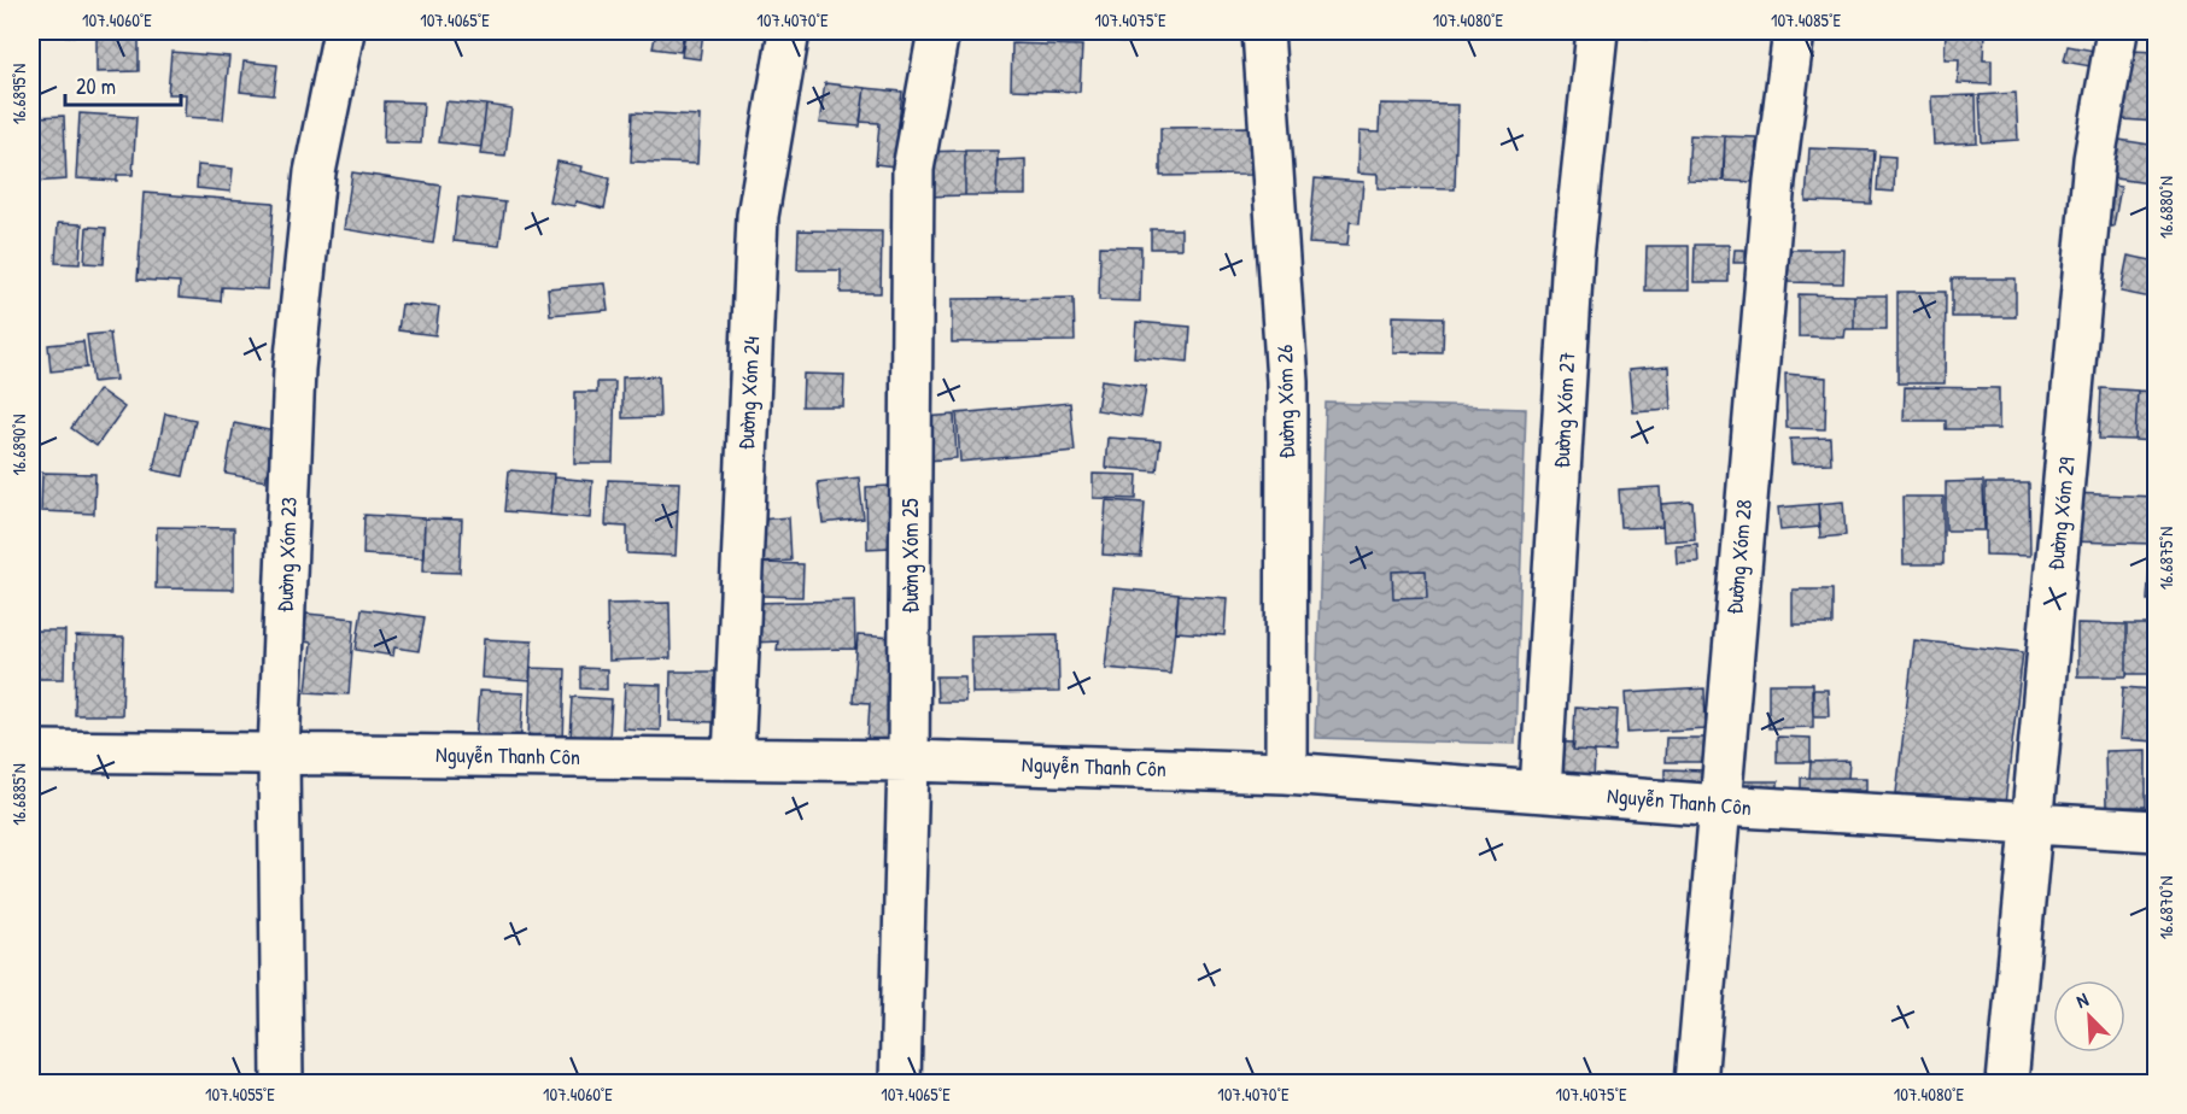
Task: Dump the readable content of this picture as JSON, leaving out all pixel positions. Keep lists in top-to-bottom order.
{
  "streets": {
    "street": [
      "Đường Xóm 24",
      "Đường Xóm 26",
      "Đường Xóm 27",
      "Đường Xóm 29",
      "Đường Xóm 23",
      "Đường Xóm 25",
      "Đường Xóm 28",
      "Nguyễn Thanh Côn"
    ]
  },
  "crossings": [
    ["Đường Xóm 24", "Nguyễn Thanh Côn"],
    ["Đường Xóm 26", "Nguyễn Thanh Côn"],
    ["Đường Xóm 27", "Nguyễn Thanh Côn"],
    ["Đường Xóm 29", "Nguyễn Thanh Côn"],
    ["Đường Xóm 23", "Nguyễn Thanh Côn"],
    ["Đường Xóm 25", "Nguyễn Thanh Côn"],
    ["Đường Xóm 28", "Nguyễn Thanh Côn"]
  ],
  "scale_bar": "20 m",
  "north": "top left",
  "coordinates": [
    "107.4060°E",
    "107.4065°E",
    "107.4070°E",
    "107.4075°E",
    "107.4080°E",
    "107.4085°E",
    "16.6895°N",
    "16.6880°N",
    "16.6890°N",
    "16.6875°N",
    "16.6885°N",
    "16.6870°N",
    "107.4055°E"
  ]
}
